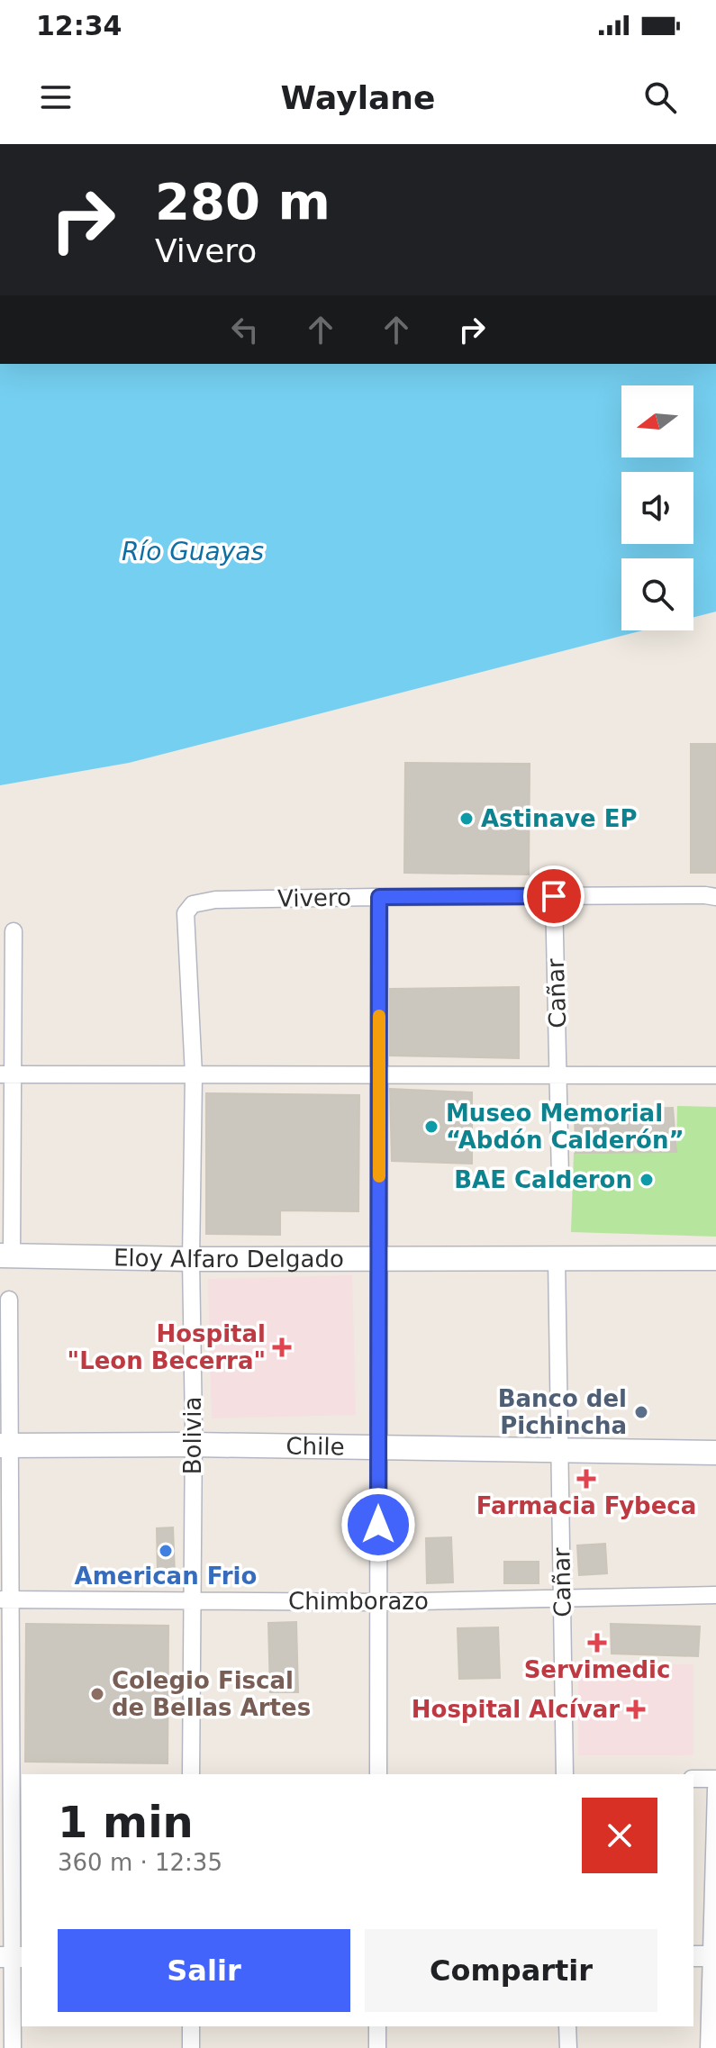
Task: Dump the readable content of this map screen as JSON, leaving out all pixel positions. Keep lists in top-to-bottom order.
{
  "streets": {
    "main road": ["Eloy Alfaro Delgado", "Chile"],
    "street": [
      "Vivero",
      "Cañar",
      "Bolivia",
      "Chimborazo"
    ]
  },
  "crossings": [
    ["Vivero", "Cañar"],
    ["Vivero", "Bolivia"],
    ["Cañar", "Eloy Alfaro Delgado"],
    ["Cañar", "Chile"],
    ["Cañar", "Chimborazo"],
    ["Eloy Alfaro Delgado", "Bolivia"],
    ["Bolivia", "Chile"],
    ["Bolivia", "Chimborazo"]
  ],
  "water": ["Río Guayas"],
  "places": {
    "other": [
      "Astinave EP",
      "Museo Memorial “Abdón Calderón”",
      "BAE Calderon",
      "Banco del Pichincha",
      "American Frio",
      "Colegio Fiscal de Bellas Artes"
    ],
    "health": [
      "Hospital \"Leon Becerra\"",
      "Farmacia Fybeca",
      "Servimedic",
      "Hospital Alcívar"
    ]
  },
  "north": "left",
  "page": {
    "status": "12:34",
    "header": "Waylane",
    "turn": ["280 m", "Vivero"],
    "heading": ["1 min", "360 m · 12:35"],
    "buttons": ["Salir", "Compartir"]
  }
}
